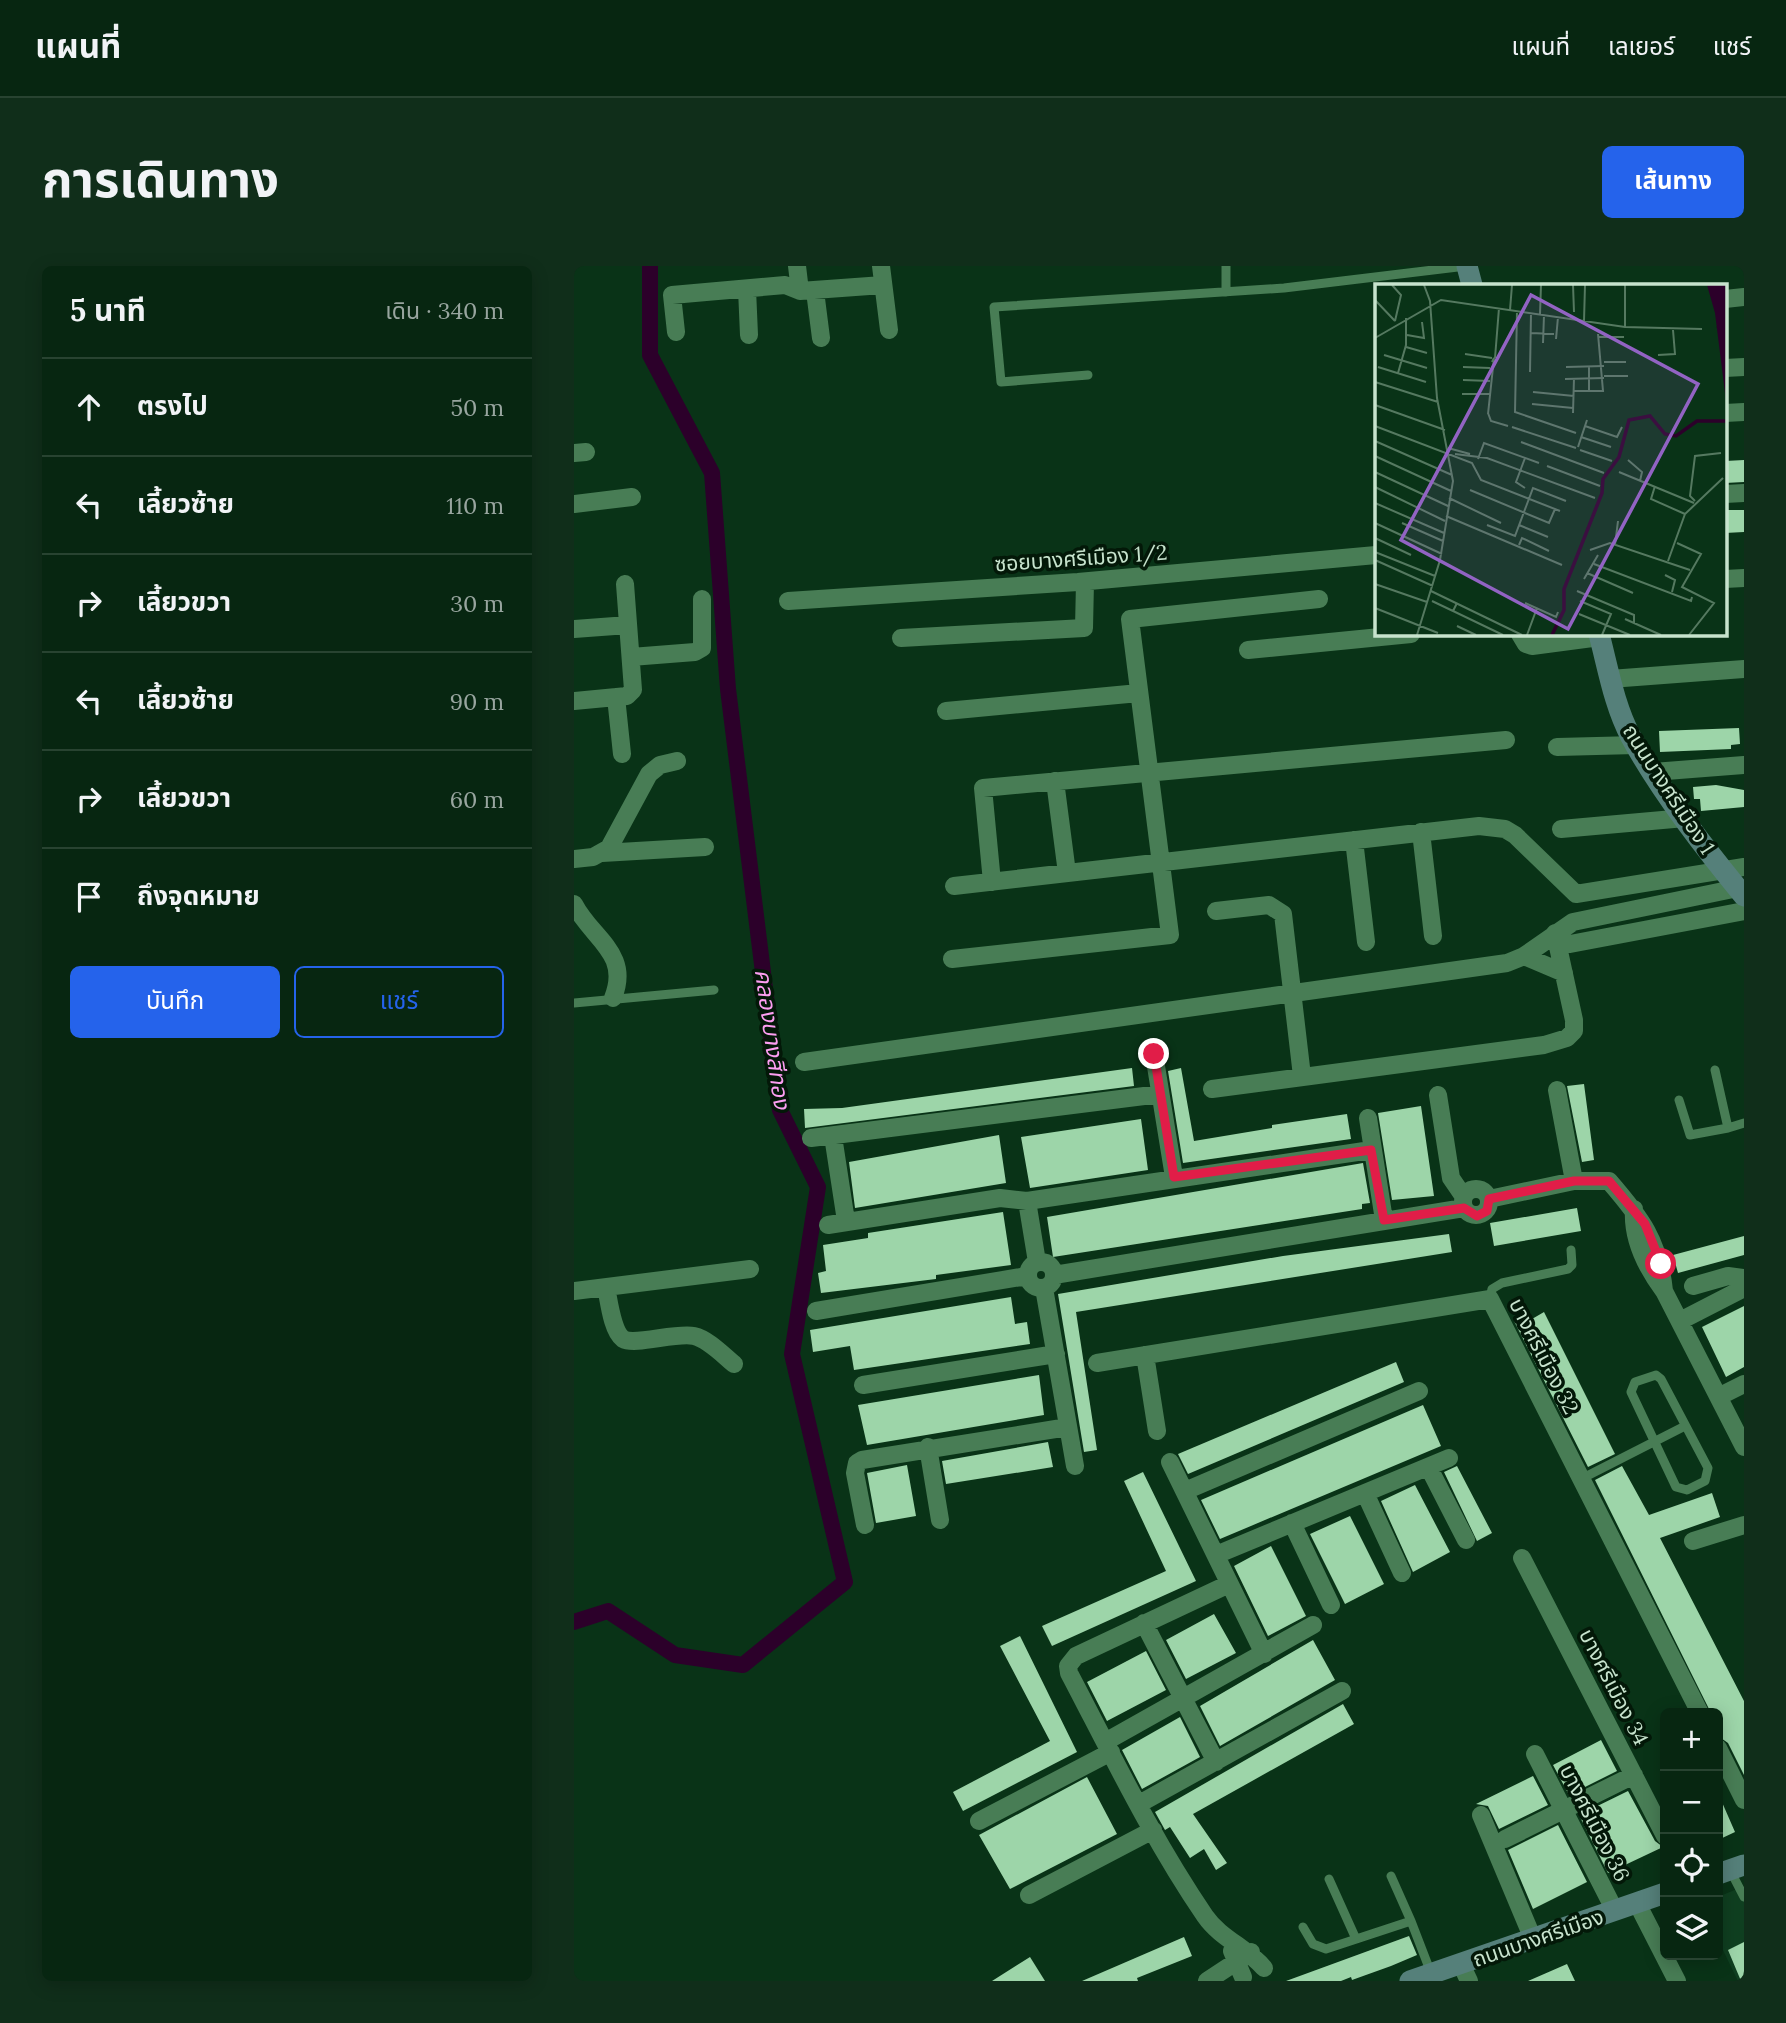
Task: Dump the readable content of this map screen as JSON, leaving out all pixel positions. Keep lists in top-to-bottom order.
{
  "streets": {
    "street": [
      "ซอยบางศรีเมือง 1/2",
      "ถนนบางศรีเมือง 1",
      "บางศรีเมือง 32",
      "บางศรีเมือง 34",
      "บางศรีเมือง 36",
      "ถนนบางศรีเมือง"
    ]
  },
  "crossings": [
    ["บางศรีเมือง 36", "ถนนบางศรีเมือง"]
  ],
  "water": ["คลองบางสีทอง"],
  "page": {
    "header": "แผนที่",
    "nav": ["แผนที่", "เลเยอร์", "แชร์"],
    "title": "การเดินทาง",
    "buttons": [
      "เส้นทาง",
      ["บันทึก", "แชร์"]
    ],
    "heading": ["5 นาที", "เดิน · 340 m"],
    "list": [
      ["ตรงไป", "50 m"],
      ["เลี้ยวซ้าย", "110 m"],
      ["เลี้ยวขวา", "30 m"],
      ["เลี้ยวซ้าย", "90 m"],
      ["เลี้ยวขวา", "60 m"],
      "ถึงจุดหมาย"
    ],
    "map_buttons": ["+", "−"]
  }
}
